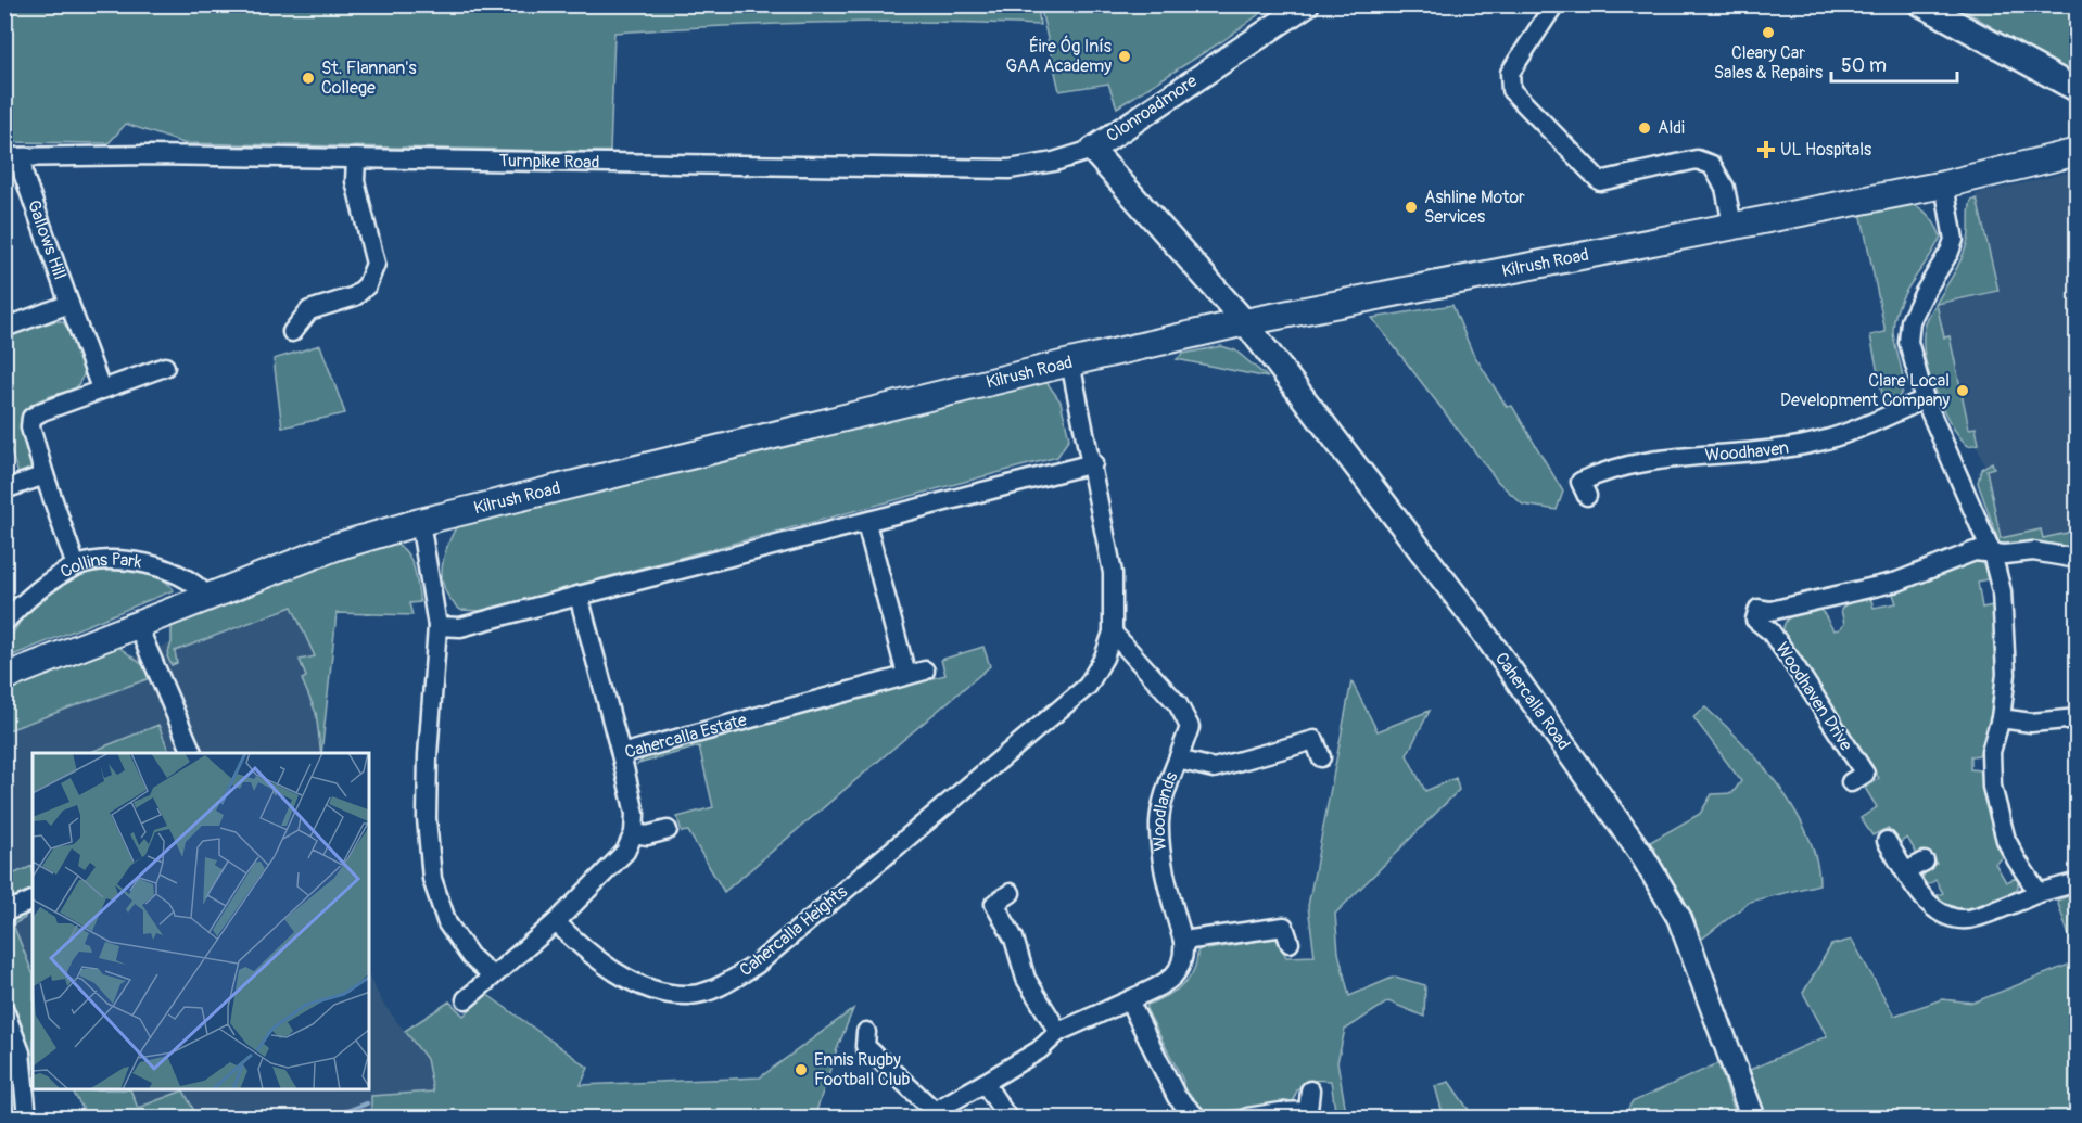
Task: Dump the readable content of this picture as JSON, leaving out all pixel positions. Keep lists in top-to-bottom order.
{
  "streets": {
    "main road": ["Kilrush Road"],
    "street": [
      "Clonroadmore",
      "Turnpike Road",
      "Gallows Hill",
      "Woodhaven",
      "Collins Park",
      "Woodhaven Drive",
      "Cahercalla Road",
      "Cahercalla Estate",
      "Woodlands",
      "Cahercalla Heights"
    ]
  },
  "crossings": [
    ["Clonroadmore", "Turnpike Road"],
    ["Clonroadmore", "Kilrush Road"],
    ["Clonroadmore", "Cahercalla Road"],
    ["Turnpike Road", "Gallows Hill"],
    ["Kilrush Road", "Collins Park"],
    ["Kilrush Road", "Cahercalla Road"],
    ["Woodlands", "Cahercalla Heights"]
  ],
  "places": {
    "other": [
      "Cleary Car Sales & Repairs",
      "Éire Óg Inís GAA Academy",
      "St. Flannan's College",
      "Aldi",
      "Ashline Motor Services",
      "Clare Local Development Company",
      "Ennis Rugby Football Club"
    ],
    "health": ["UL Hospitals"]
  },
  "scale_bar": "50 m"
}
